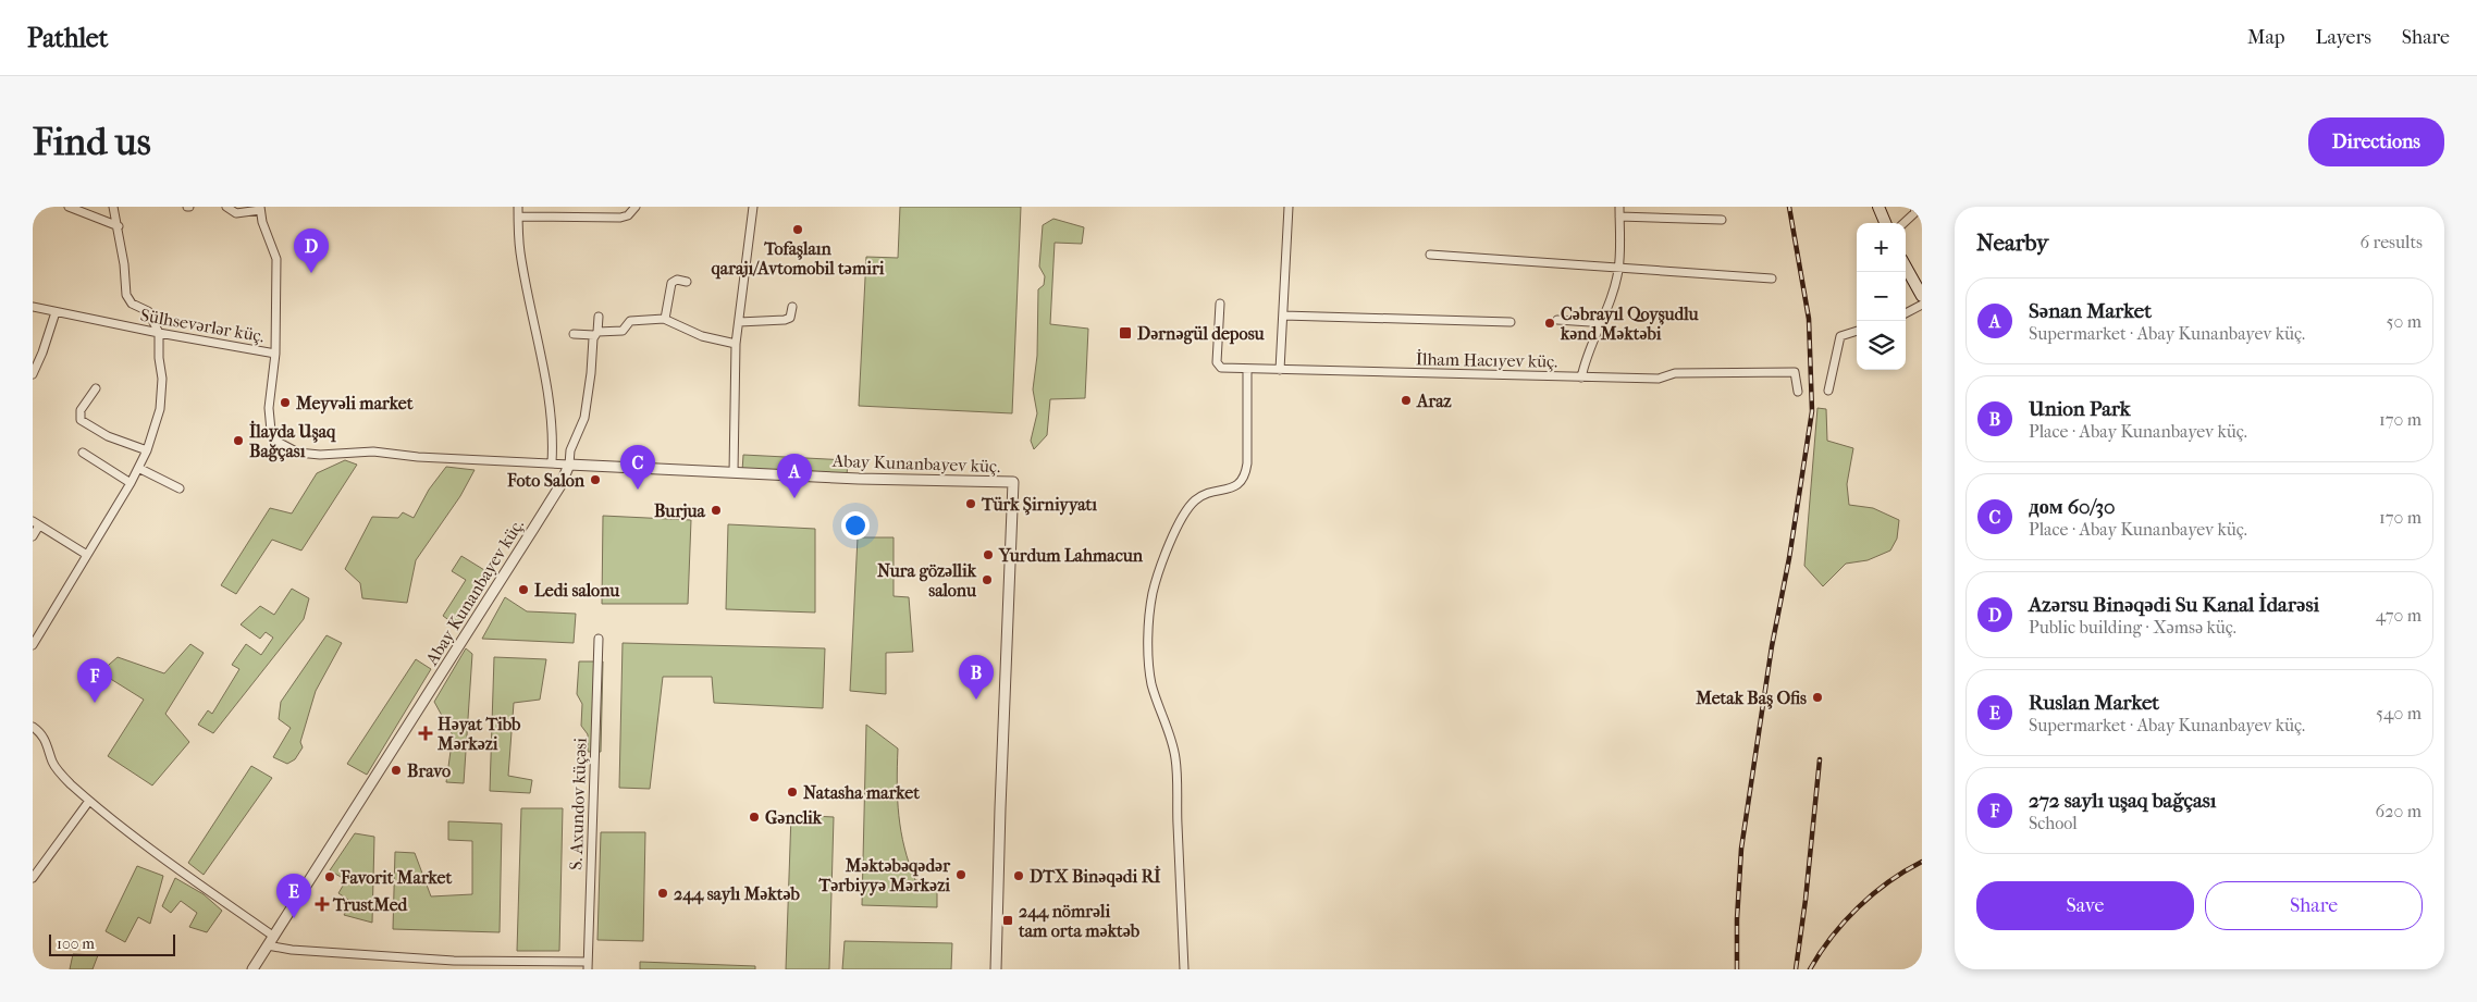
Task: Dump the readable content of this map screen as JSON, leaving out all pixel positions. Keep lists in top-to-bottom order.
{
  "streets": {
    "street": [
      "Sülhsevərlər küç.",
      "İlham Hacıyev küç.",
      "Abay Kunanbayev küç.",
      "S. Axundov küçəsi"
    ]
  },
  "crossings": [
    ["Sülhsevərlər küç.", "Abay Kunanbayev küç."]
  ],
  "places": {
    "other": [
      "Tofaşlaın qarajı/Avtomobil təmiri",
      "Cəbrayıl Qoyşudlu kənd Məktəbi",
      "Araz",
      "Meyvəli market",
      "İlayda Uşaq Bağçası",
      "Foto Salon",
      "Türk Şirniyyatı",
      "Burjua",
      "Yurdum Lahmacun",
      "Nura gözəllik salonu",
      "Ledi salonu",
      "Metak Baş Ofis",
      "Bravo",
      "Natasha market",
      "Gənclik",
      "Məktəbəqədər Tərbiyyə Mərkəzi",
      "DTX Binəqədi Rİ",
      "Favorit Market",
      "244 saylı Məktəb"
    ],
    "transit": ["Dərnəgül deposu", "244 nömrəli tam orta məktəb"],
    "health": ["Həyat Tibb Mərkəzi", "TrustMed"]
  },
  "scale_bar": "100 m",
  "page": {
    "header": "Pathlet",
    "nav": ["Map", "Layers", "Share"],
    "buttons": [
      "Directions",
      ["Save", "Share"]
    ],
    "title": "Find us",
    "heading": ["Nearby", "6 results"],
    "map_buttons": ["+", "−"],
    "pins": [
      "D",
      "C",
      "A",
      "B",
      "F",
      "E"
    ],
    "list": [
      {
        "mark": "A",
        "name": "Sənan Market",
        "note": "Supermarket · Abay Kunanbayev küç.",
        "value": "50 m"
      },
      {
        "mark": "B",
        "name": "Union Park",
        "note": "Place · Abay Kunanbayev küç.",
        "value": "170 m"
      },
      {
        "mark": "C",
        "name": "дом 60/30",
        "note": "Place · Abay Kunanbayev küç.",
        "value": "170 m"
      },
      {
        "mark": "D",
        "name": "Azərsu Binəqədi Su Kanal İdarəsi",
        "note": "Public building · Xəmsə küç.",
        "value": "470 m"
      },
      {
        "mark": "E",
        "name": "Ruslan Market",
        "note": "Supermarket · Abay Kunanbayev küç.",
        "value": "540 m"
      },
      {
        "mark": "F",
        "name": "272 saylı uşaq bağçası",
        "note": "School",
        "value": "620 m"
      }
    ],
    "scale": "100 m"
  }
}
